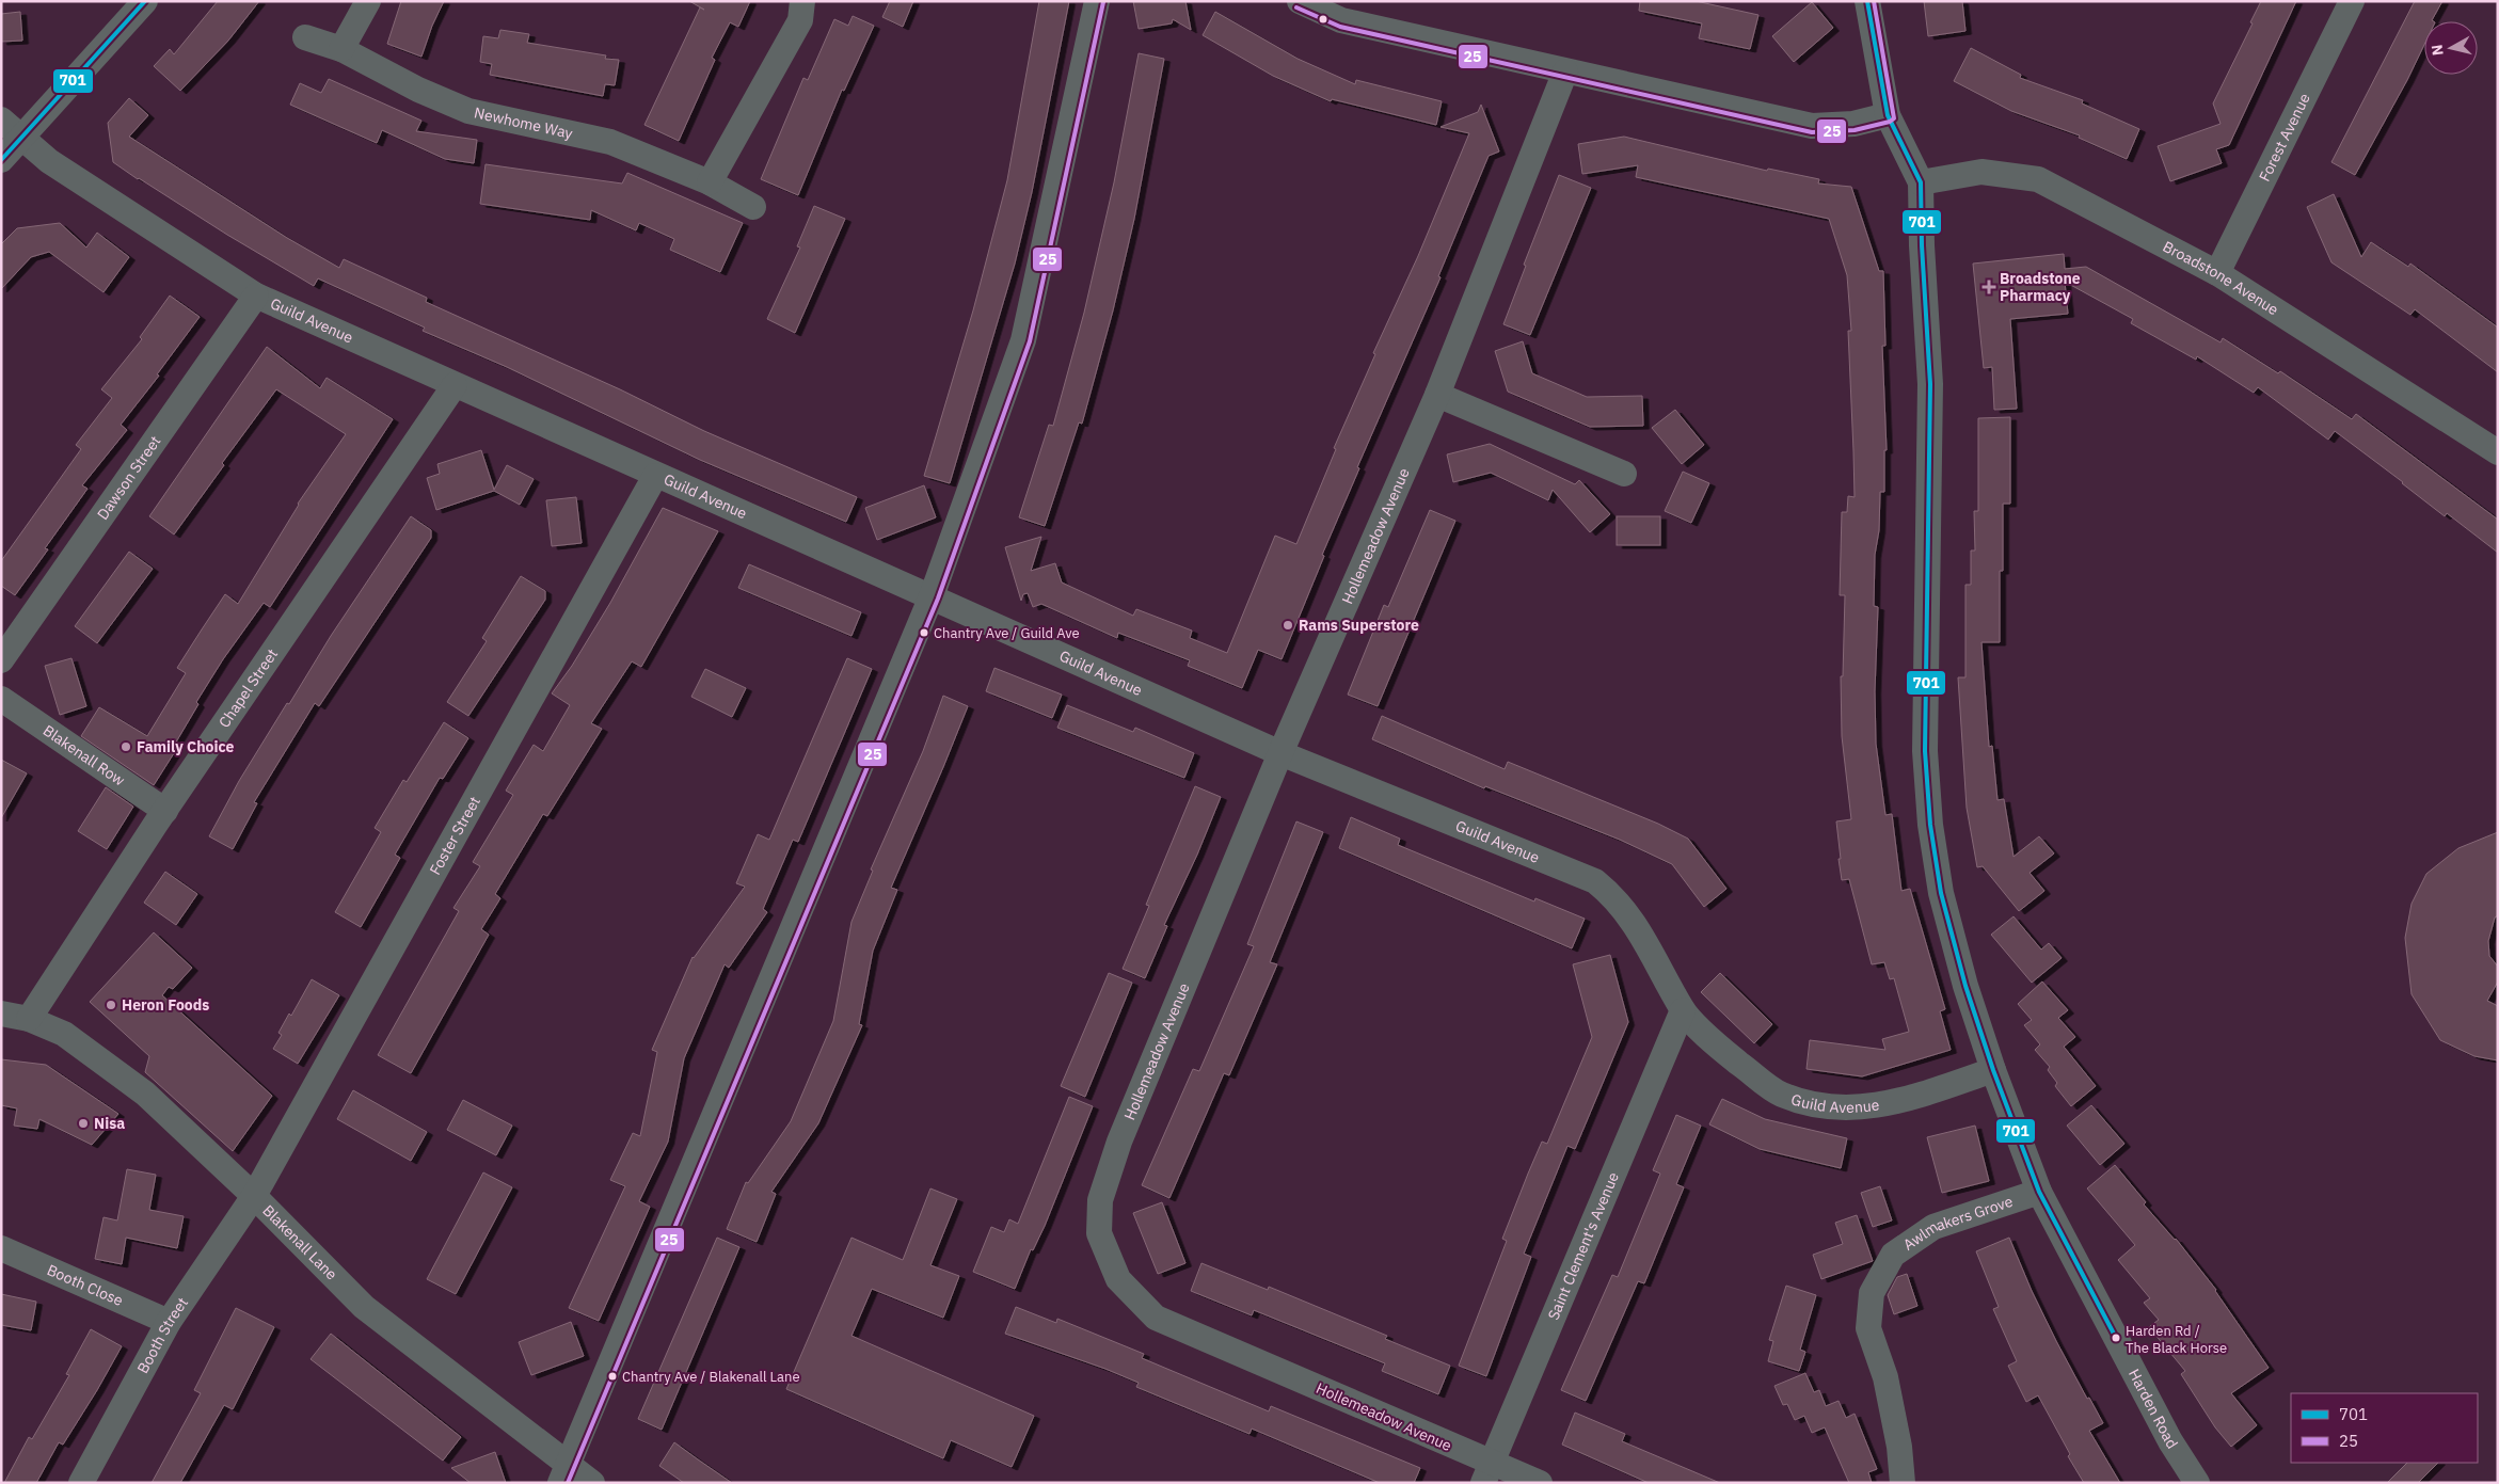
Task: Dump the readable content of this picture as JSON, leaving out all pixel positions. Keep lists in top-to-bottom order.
{
  "streets": {
    "street": [
      "Newhome Way",
      "Forest Avenue",
      "Broadstone Avenue",
      "Guild Avenue",
      "Dawson Street",
      "Hollemeadow Avenue",
      "Chapel Street",
      "Blakenall Row",
      "Foster Street",
      "Awlmakers Grove",
      "Blakenall Lane",
      "Saint Clement's Avenue",
      "Booth Close",
      "Booth Street",
      "Harden Road"
    ]
  },
  "crossings": [
    ["Forest Avenue", "Broadstone Avenue"],
    ["Broadstone Avenue", "Harden Road"],
    ["Guild Avenue", "Dawson Street"],
    ["Guild Avenue", "Hollemeadow Avenue"],
    ["Guild Avenue", "Chapel Street"],
    ["Guild Avenue", "Foster Street"],
    ["Guild Avenue", "Saint Clement's Avenue"],
    ["Guild Avenue", "Harden Road"],
    ["Hollemeadow Avenue", "Saint Clement's Avenue"],
    ["Chapel Street", "Blakenall Row"],
    ["Chapel Street", "Blakenall Lane"],
    ["Foster Street", "Blakenall Lane"],
    ["Foster Street", "Booth Street"],
    ["Awlmakers Grove", "Harden Road"],
    ["Blakenall Lane", "Booth Street"],
    ["Booth Close", "Booth Street"]
  ],
  "places": {
    "health": ["Broadstone Pharmacy"],
    "other": [
      "Rams Superstore",
      "Chantry Ave / Guild Ave",
      "Family Choice",
      "Heron Foods",
      "Nisa",
      "Harden Rd / The Black Horse",
      "Chantry Ave / Blakenall Lane"
    ]
  },
  "lines": ["transit line 701", "transit line 25"],
  "legend": ["701", "25"],
  "north": "left"
}
